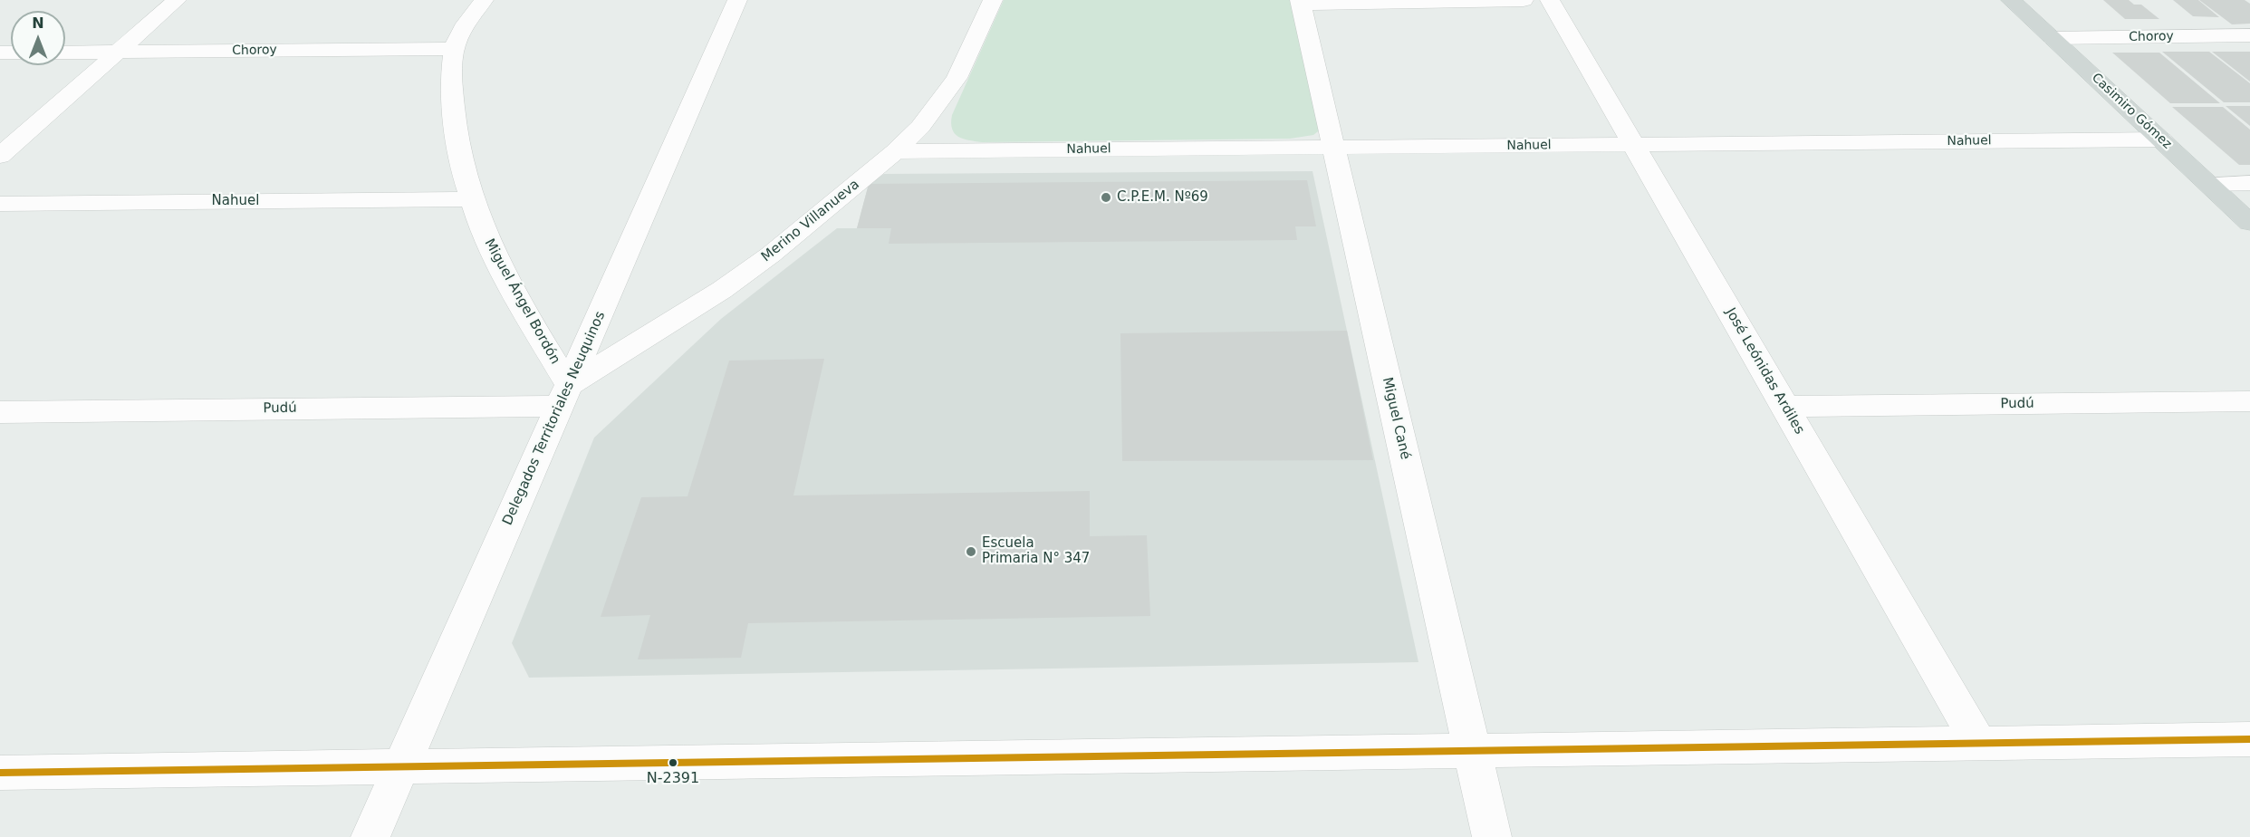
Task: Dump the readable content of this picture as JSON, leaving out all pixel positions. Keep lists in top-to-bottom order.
{
  "streets": {
    "main road": ["Casimiro Gómez"],
    "street": [
      "Choroy",
      "Nahuel",
      "Merino Villanueva",
      "Miguel Ángel Bordón",
      "José Leónidas Ardiles",
      "Pudú",
      "Delegados Territoriales Neuquinos",
      "Miguel Cané"
    ]
  },
  "crossings": [
    ["Choroy", "Casimiro Gómez"],
    ["Choroy", "Miguel Ángel Bordón"],
    ["Casimiro Gómez", "Nahuel"],
    ["Nahuel", "Merino Villanueva"],
    ["Nahuel", "Miguel Ángel Bordón"],
    ["Nahuel", "José Leónidas Ardiles"],
    ["Nahuel", "Miguel Cané"],
    ["Merino Villanueva", "Miguel Ángel Bordón"],
    ["Merino Villanueva", "Pudú"],
    ["Merino Villanueva", "Delegados Territoriales Neuquinos"],
    ["Miguel Ángel Bordón", "Pudú"],
    ["Miguel Ángel Bordón", "Delegados Territoriales Neuquinos"],
    ["José Leónidas Ardiles", "Pudú"],
    ["Pudú", "Delegados Territoriales Neuquinos"]
  ],
  "places": ["C.P.E.M. Nº69", "Escuela Primaria N° 347", "N-2391"],
  "north": "top"
}
